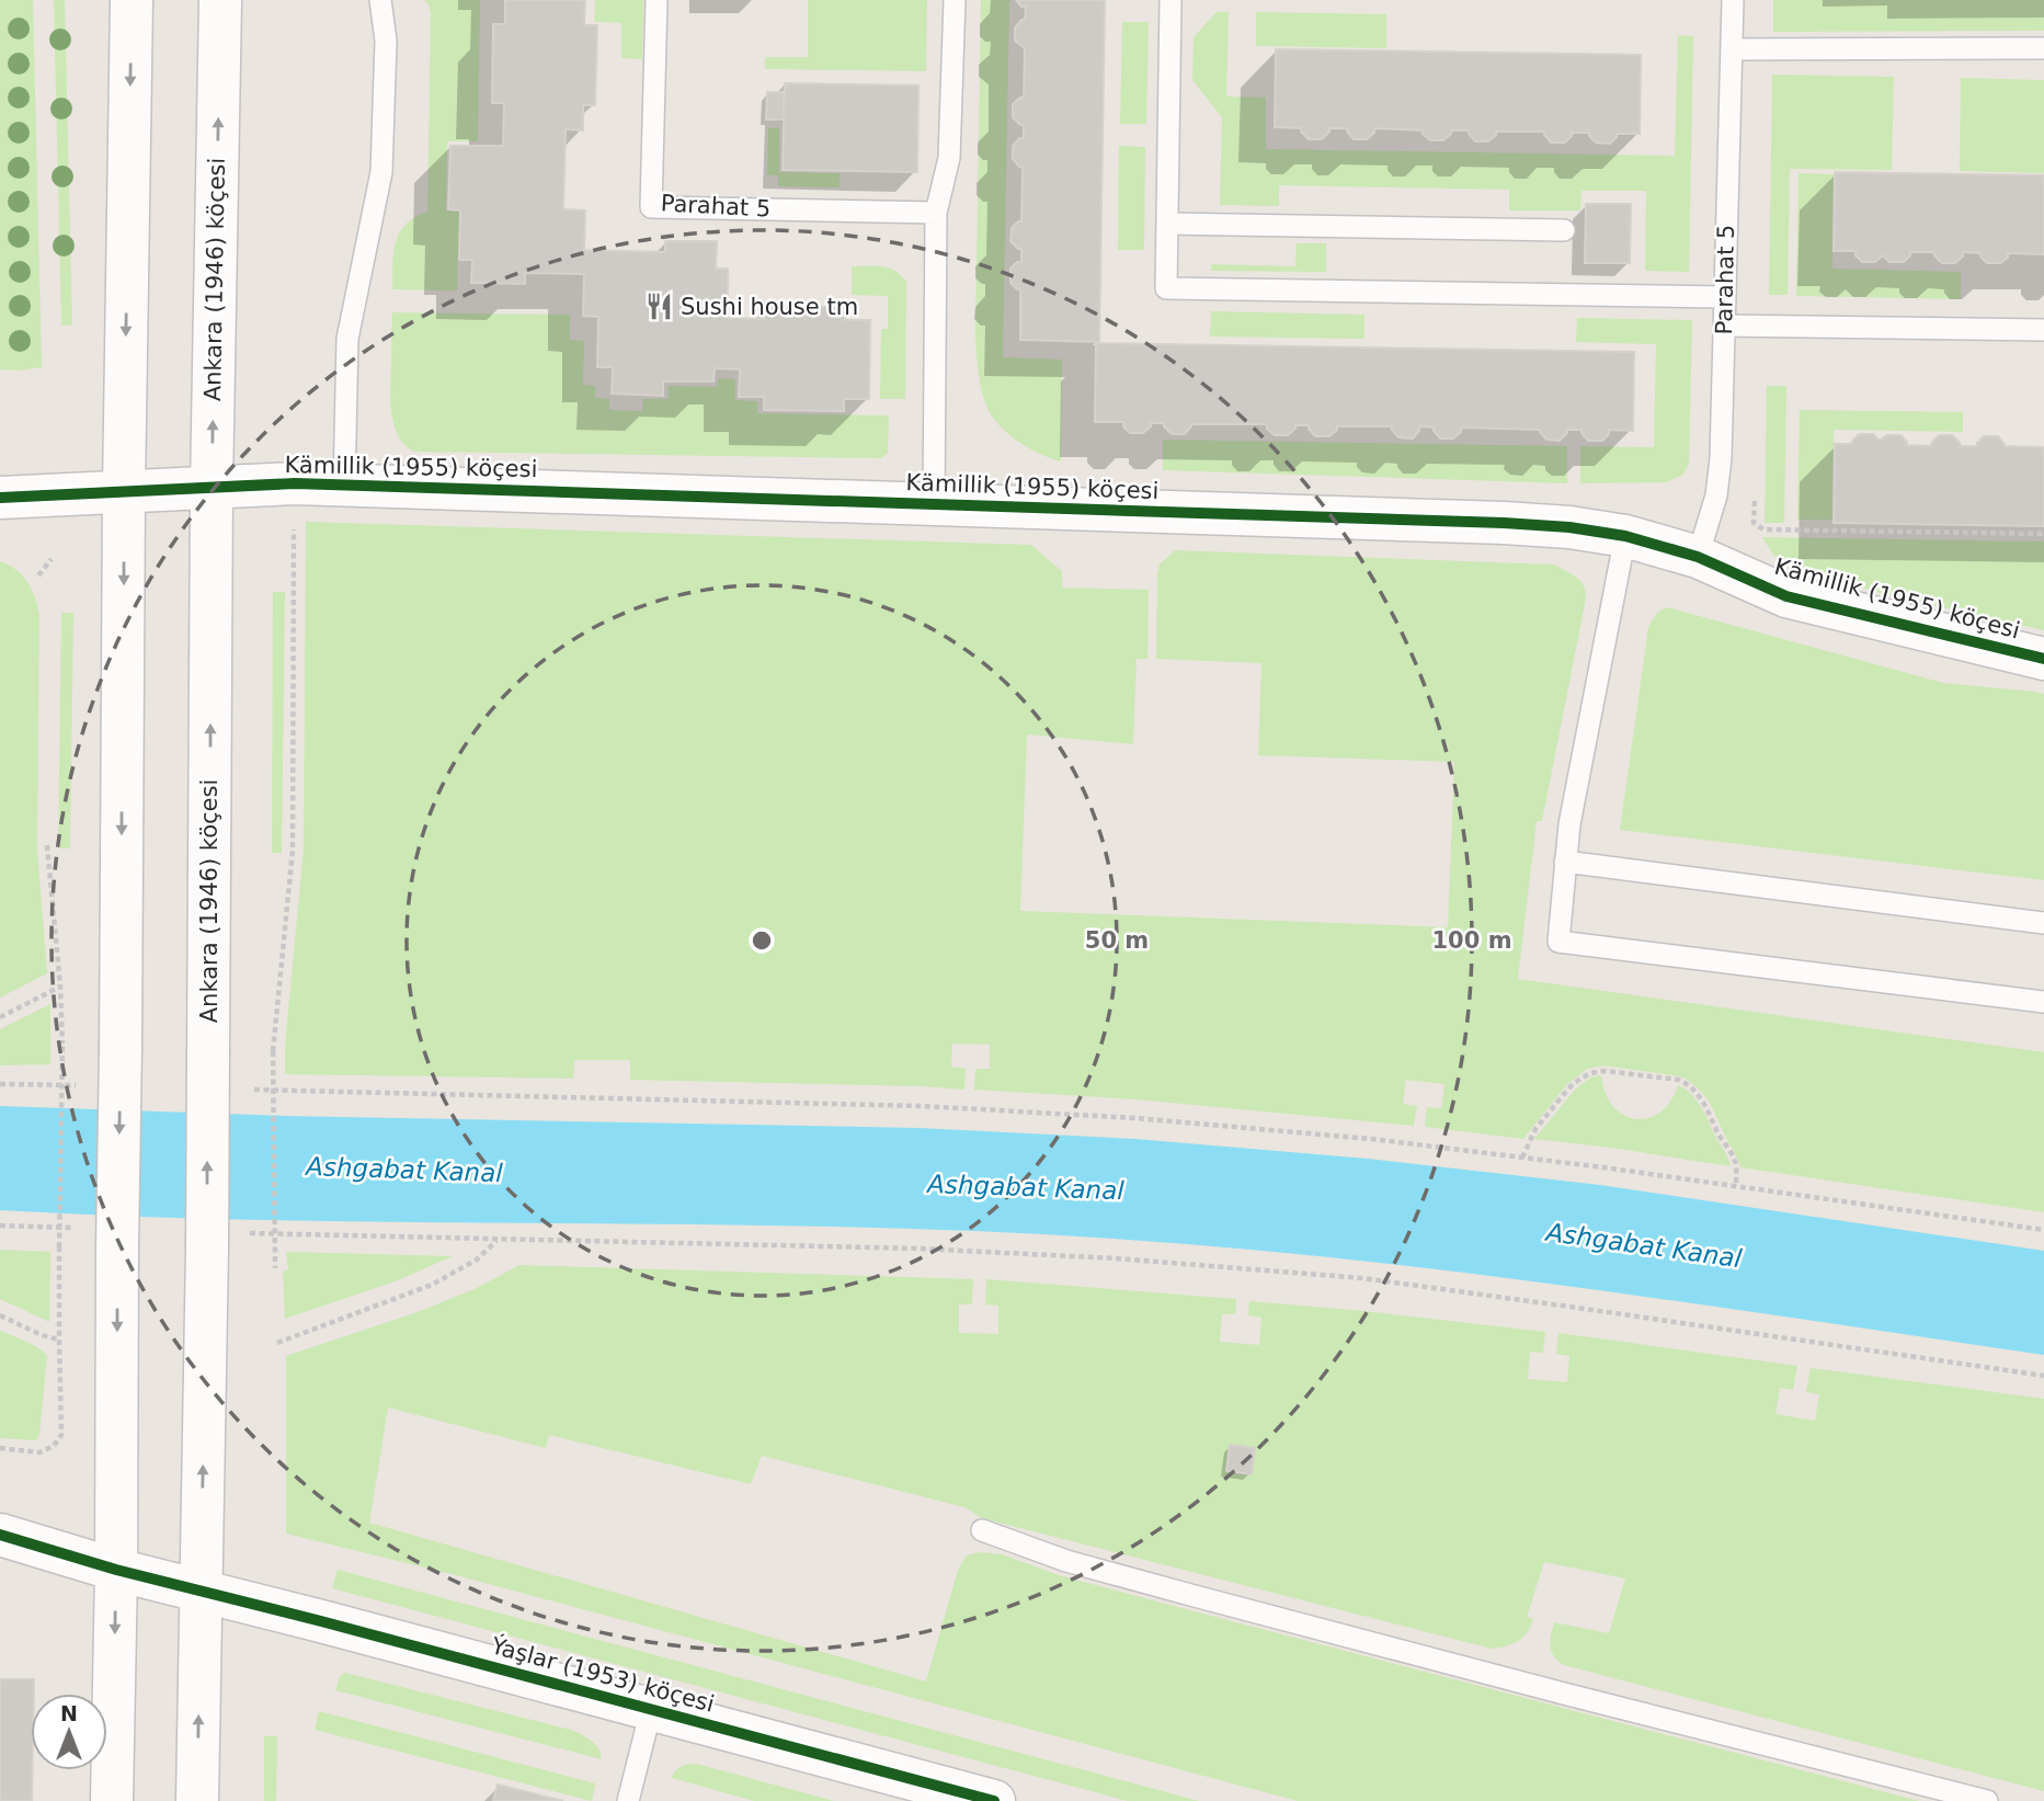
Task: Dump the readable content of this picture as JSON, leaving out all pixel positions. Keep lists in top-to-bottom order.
{
  "streets": {
    "main road": ["Ankara (1946) köçesi", "Kämillik (1955) köçesi", "Ýaşlar (1953) köçesi"],
    "lane": ["Parahat 5"]
  },
  "crossings": [
    ["Parahat 5", "Kämillik (1955) köçesi"],
    ["Ankara (1946) köçesi", "Kämillik (1955) köçesi"],
    ["Ankara (1946) köçesi", "Ýaşlar (1953) köçesi"]
  ],
  "water": ["Ashgabat Kanal"],
  "places": {
    "restaurant": ["Sushi house tm"]
  },
  "north": "top",
  "rings": ["50 m", "100 m"]
}
